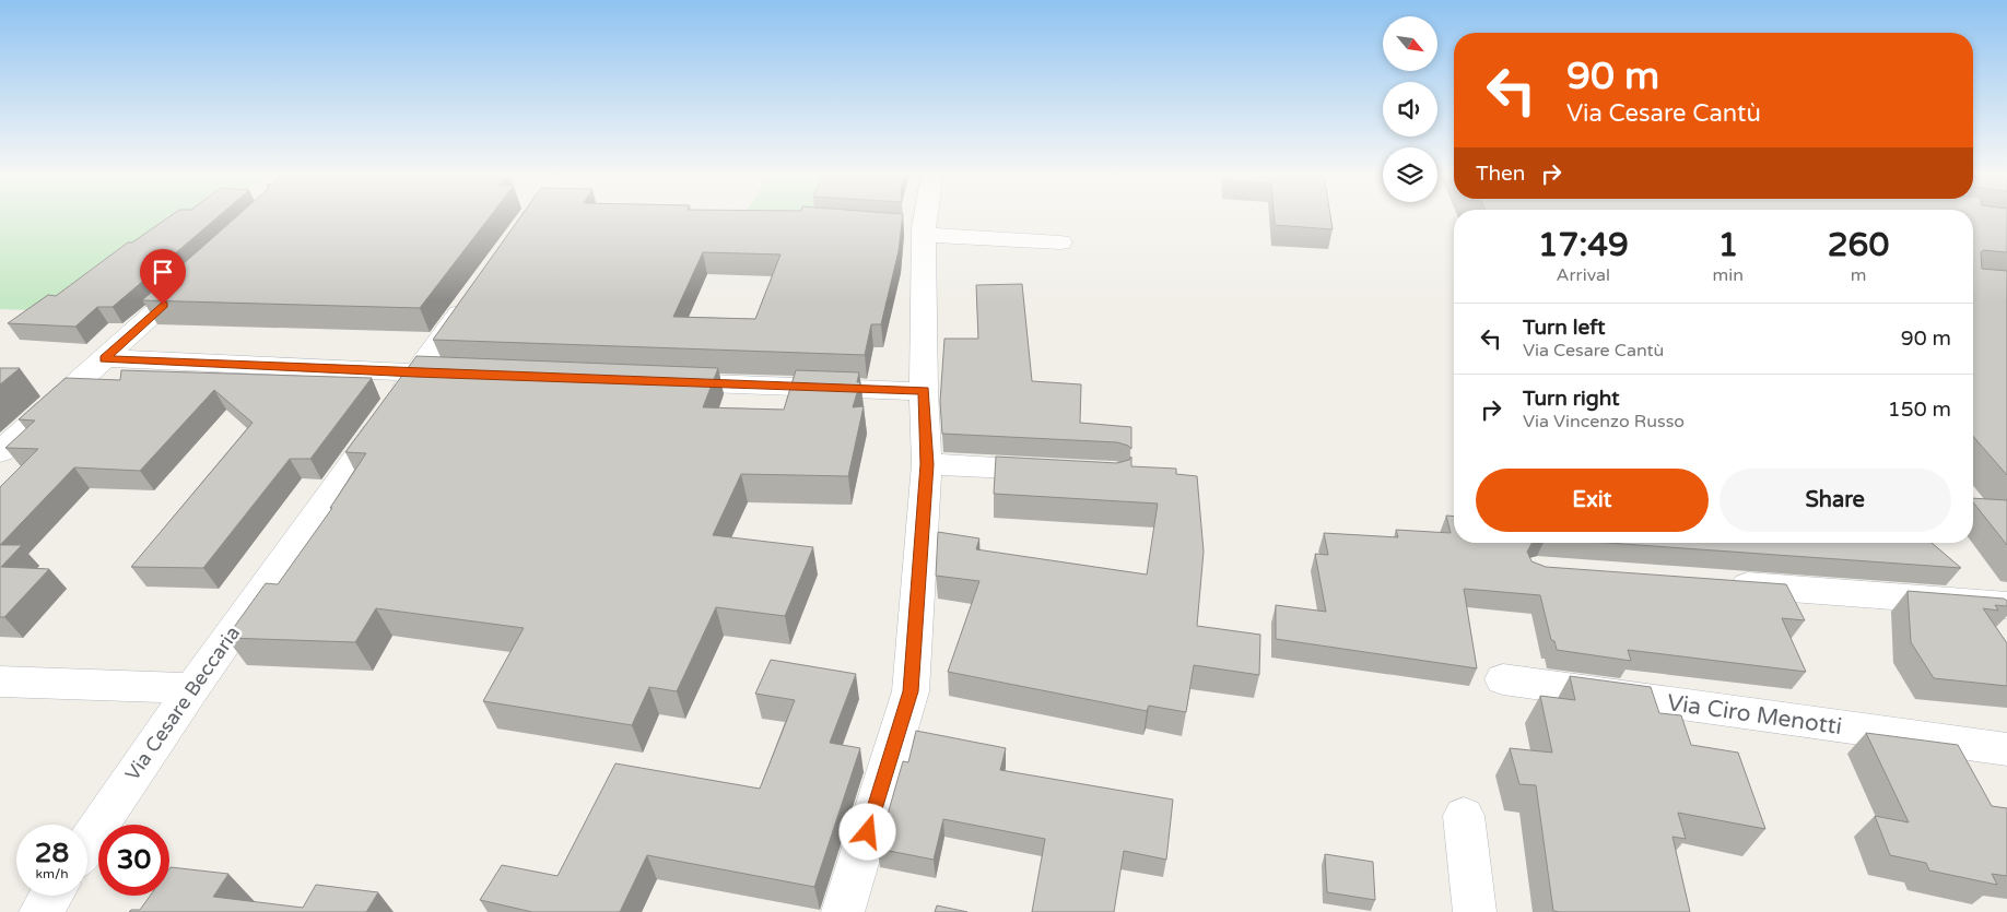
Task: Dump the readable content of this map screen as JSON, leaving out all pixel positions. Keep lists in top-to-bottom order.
{
  "streets": {
    "street": ["Via Cesare Beccaria", "Via Ciro Menotti"]
  },
  "north": "bottom right",
  "page": {
    "turn": ["90 m", "Via Cesare Cantù"],
    "then": "Then",
    "eta": [
      "17:49",
      "Arrival",
      "1",
      "min",
      "260",
      "m"
    ],
    "list": [
      {
        "name": "Turn left",
        "note": "Via Cesare Cantù",
        "value": "90 m"
      },
      {
        "name": "Turn right",
        "note": "Via Vincenzo Russo",
        "value": "150 m"
      }
    ],
    "buttons": ["Exit", "Share"],
    "speed": "28 km/h",
    "limit": "30"
  }
}
